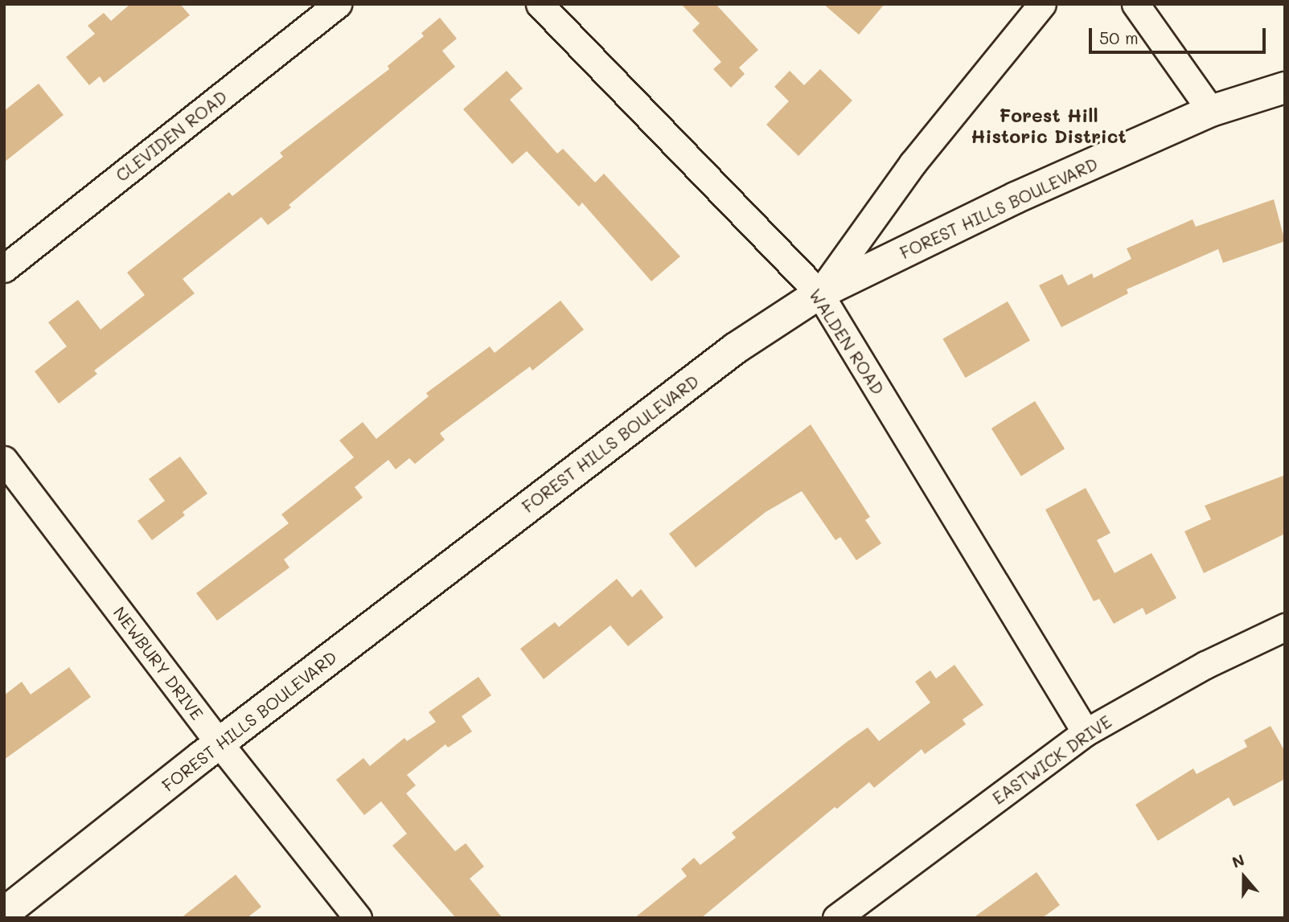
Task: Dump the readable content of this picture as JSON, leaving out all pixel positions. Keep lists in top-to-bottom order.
{
  "streets": {
    "street": [
      "CLEVIDEN ROAD",
      "FOREST HILLS BOULEVARD",
      "WALDEN ROAD",
      "NEWBURY DRIVE",
      "EASTWICK DRIVE"
    ]
  },
  "crossings": [
    ["FOREST HILLS BOULEVARD", "WALDEN ROAD"],
    ["FOREST HILLS BOULEVARD", "NEWBURY DRIVE"],
    ["WALDEN ROAD", "EASTWICK DRIVE"]
  ],
  "districts": ["Forest Hill Historic District"],
  "scale_bar": "50 m",
  "north": "top"
}
